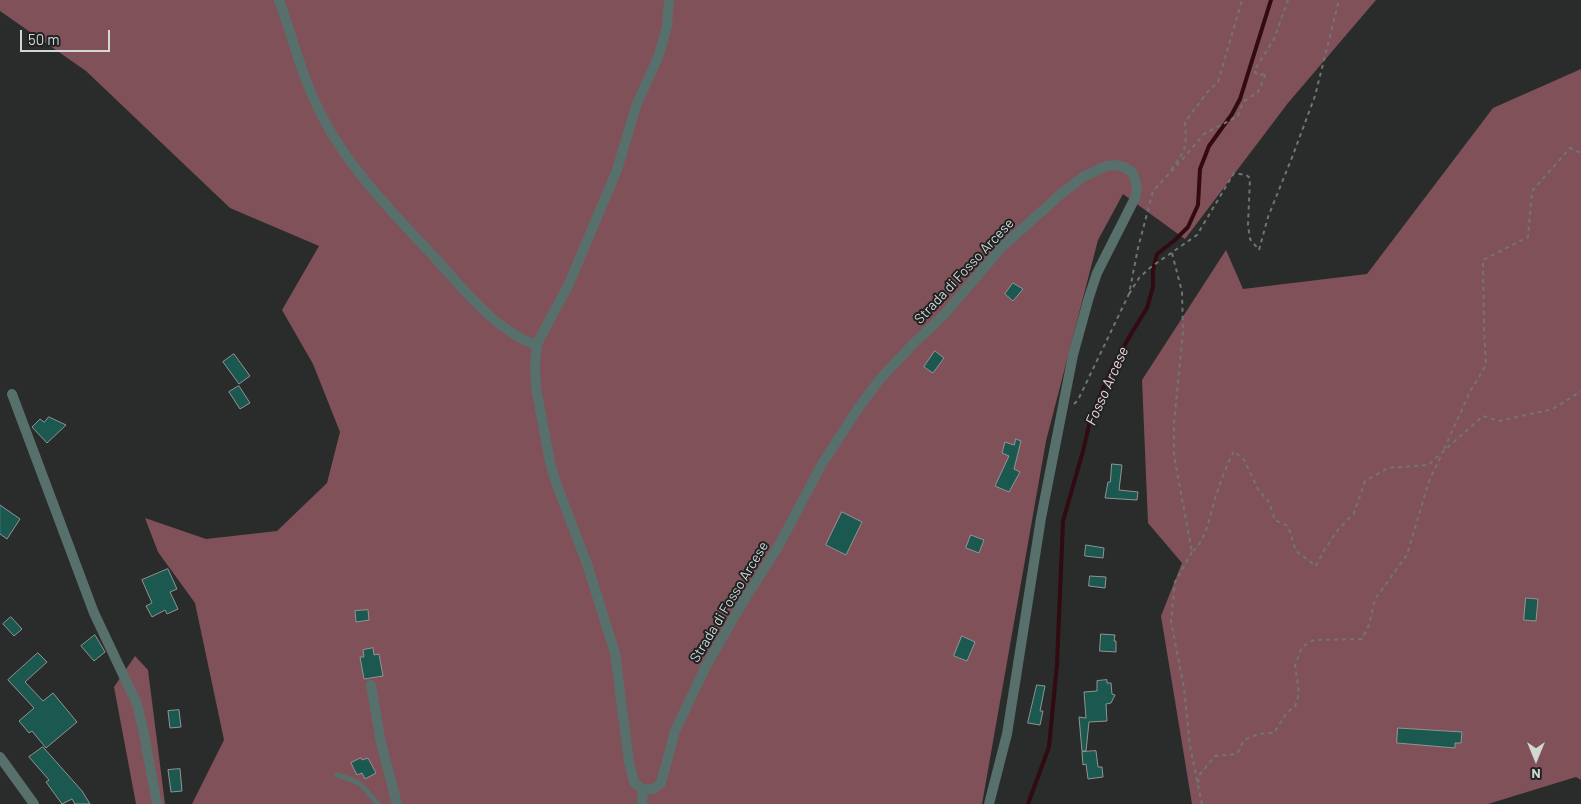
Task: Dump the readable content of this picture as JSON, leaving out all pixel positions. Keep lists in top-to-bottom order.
{
  "streets": {
    "street": ["Strada di Fosso Arcese"]
  },
  "water": ["Fosso Arcese"],
  "scale_bar": "50 m",
  "north": "bottom"
}
